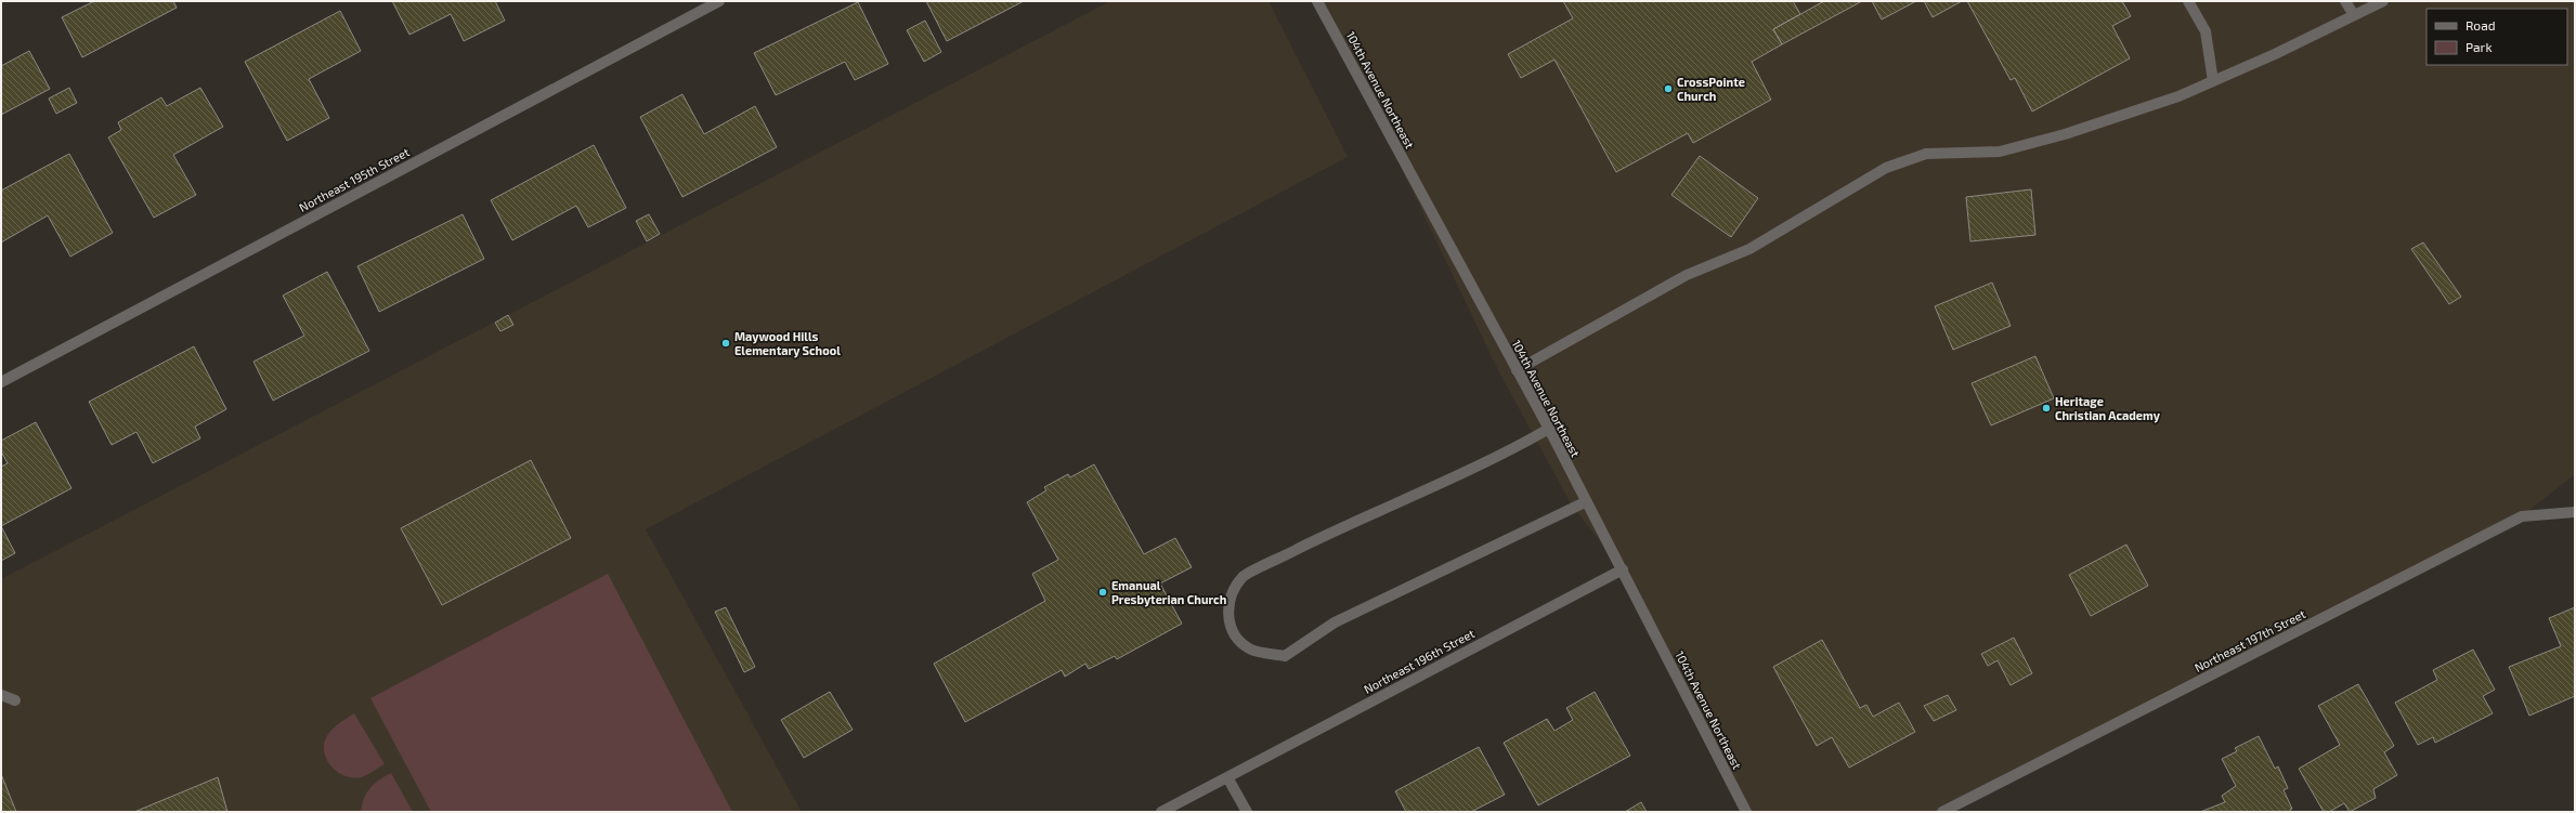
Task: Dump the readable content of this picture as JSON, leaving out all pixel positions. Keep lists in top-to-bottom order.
{
  "streets": {
    "street": [
      "104th Avenue Northeast",
      "Northeast 195th Street",
      "Northeast 197th Street",
      "Northeast 196th Street"
    ]
  },
  "crossings": [
    ["104th Avenue Northeast", "Northeast 196th Street"]
  ],
  "places": [
    "CrossPointe Church",
    "Maywood Hills Elementary School",
    "Heritage Christian Academy",
    "Emanual Presbyterian Church"
  ],
  "legend": ["Road", "Park"]
}
